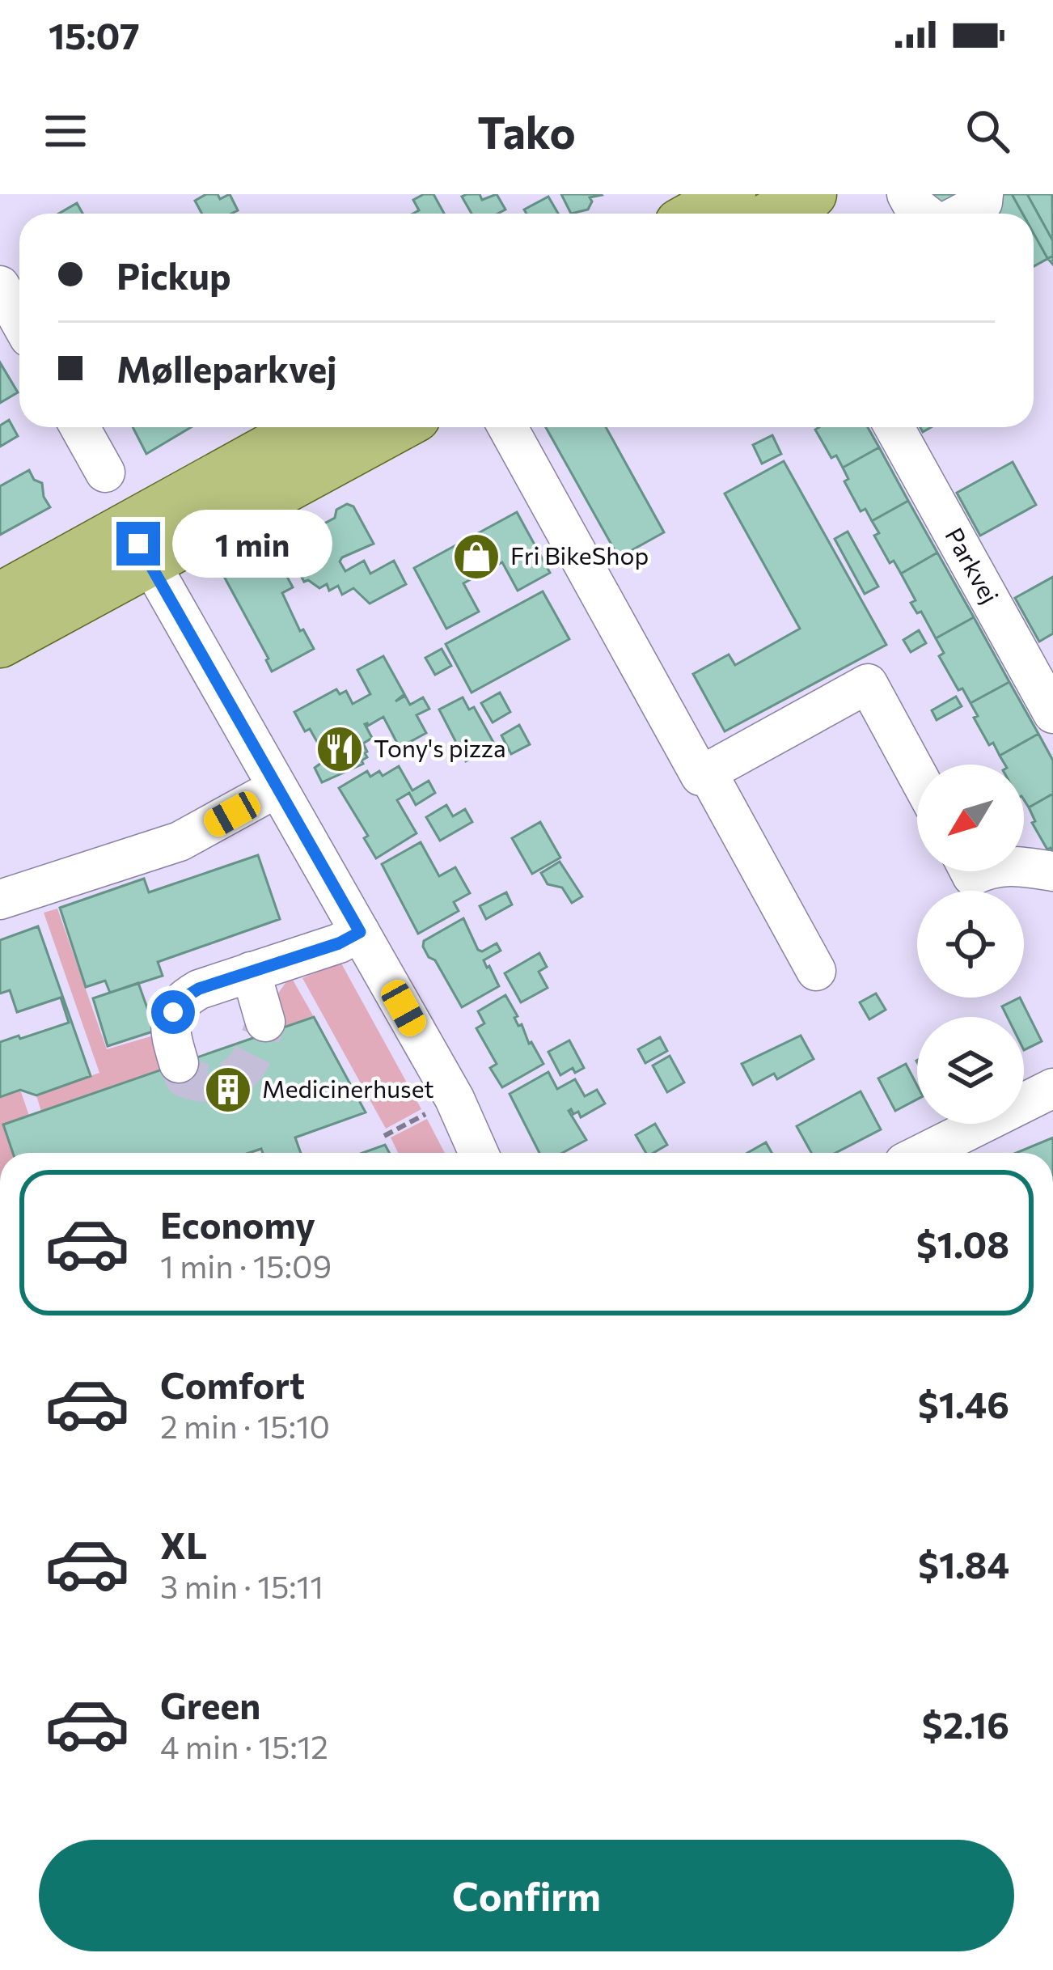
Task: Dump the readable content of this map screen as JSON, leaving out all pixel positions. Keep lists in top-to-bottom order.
{
  "streets": {
    "street": ["Parkvej"]
  },
  "places": {
    "shop": ["Fri BikeShop"],
    "restaurant": ["Tony's pizza"],
    "building": ["Medicinerhuset"]
  },
  "north": "bottom left",
  "page": {
    "status": "15:07",
    "header": "Tako",
    "banner": ["Pickup", "Mølleparkvej"],
    "bubble": "1 min",
    "list": [
      {
        "name": "Economy",
        "note": "1 min · 15:09",
        "value": "$1.08"
      },
      {
        "name": "Comfort",
        "note": "2 min · 15:10",
        "value": "$1.46"
      },
      {
        "name": "XL",
        "note": "3 min · 15:11",
        "value": "$1.84"
      },
      {
        "name": "Green",
        "note": "4 min · 15:12",
        "value": "$2.16"
      }
    ],
    "buttons": "Confirm"
  }
}
